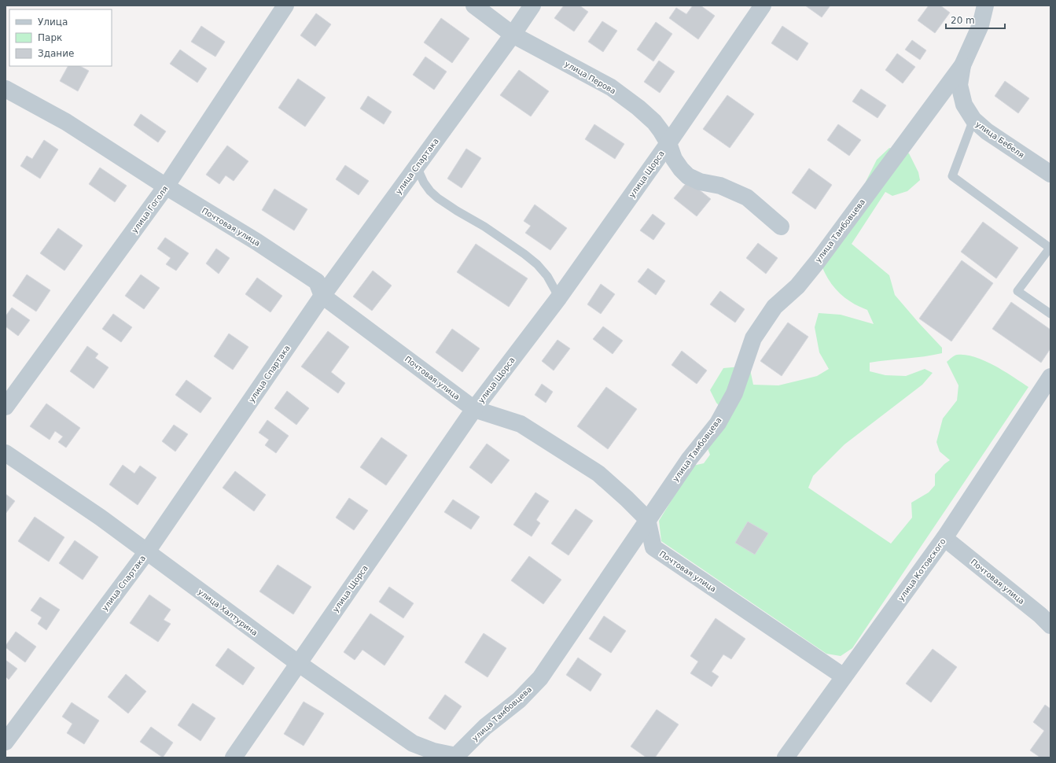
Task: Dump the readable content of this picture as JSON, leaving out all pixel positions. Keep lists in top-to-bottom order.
{
  "streets": {
    "street": [
      "улица Перова",
      "улица Бебеля",
      "улица Спартака",
      "улица Щорса",
      "улица Гоголя",
      "Почтовая улица",
      "улица Тамбовцева",
      "улица Котовского",
      "улица Халтурина"
    ]
  },
  "crossings": [
    ["улица Перова", "улица Спартака"],
    ["улица Перова", "улица Щорса"],
    ["улица Бебеля", "улица Тамбовцева"],
    ["улица Спартака", "Почтовая улица"],
    ["улица Спартака", "улица Халтурина"],
    ["улица Щорса", "Почтовая улица"],
    ["улица Щорса", "улица Халтурина"],
    ["улица Гоголя", "Почтовая улица"],
    ["Почтовая улица", "улица Тамбовцева"],
    ["Почтовая улица", "улица Котовского"],
    ["улица Тамбовцева", "улица Халтурина"]
  ],
  "legend": ["Улица", "Парк", "Здание"],
  "scale_bar": "20 m"
}
